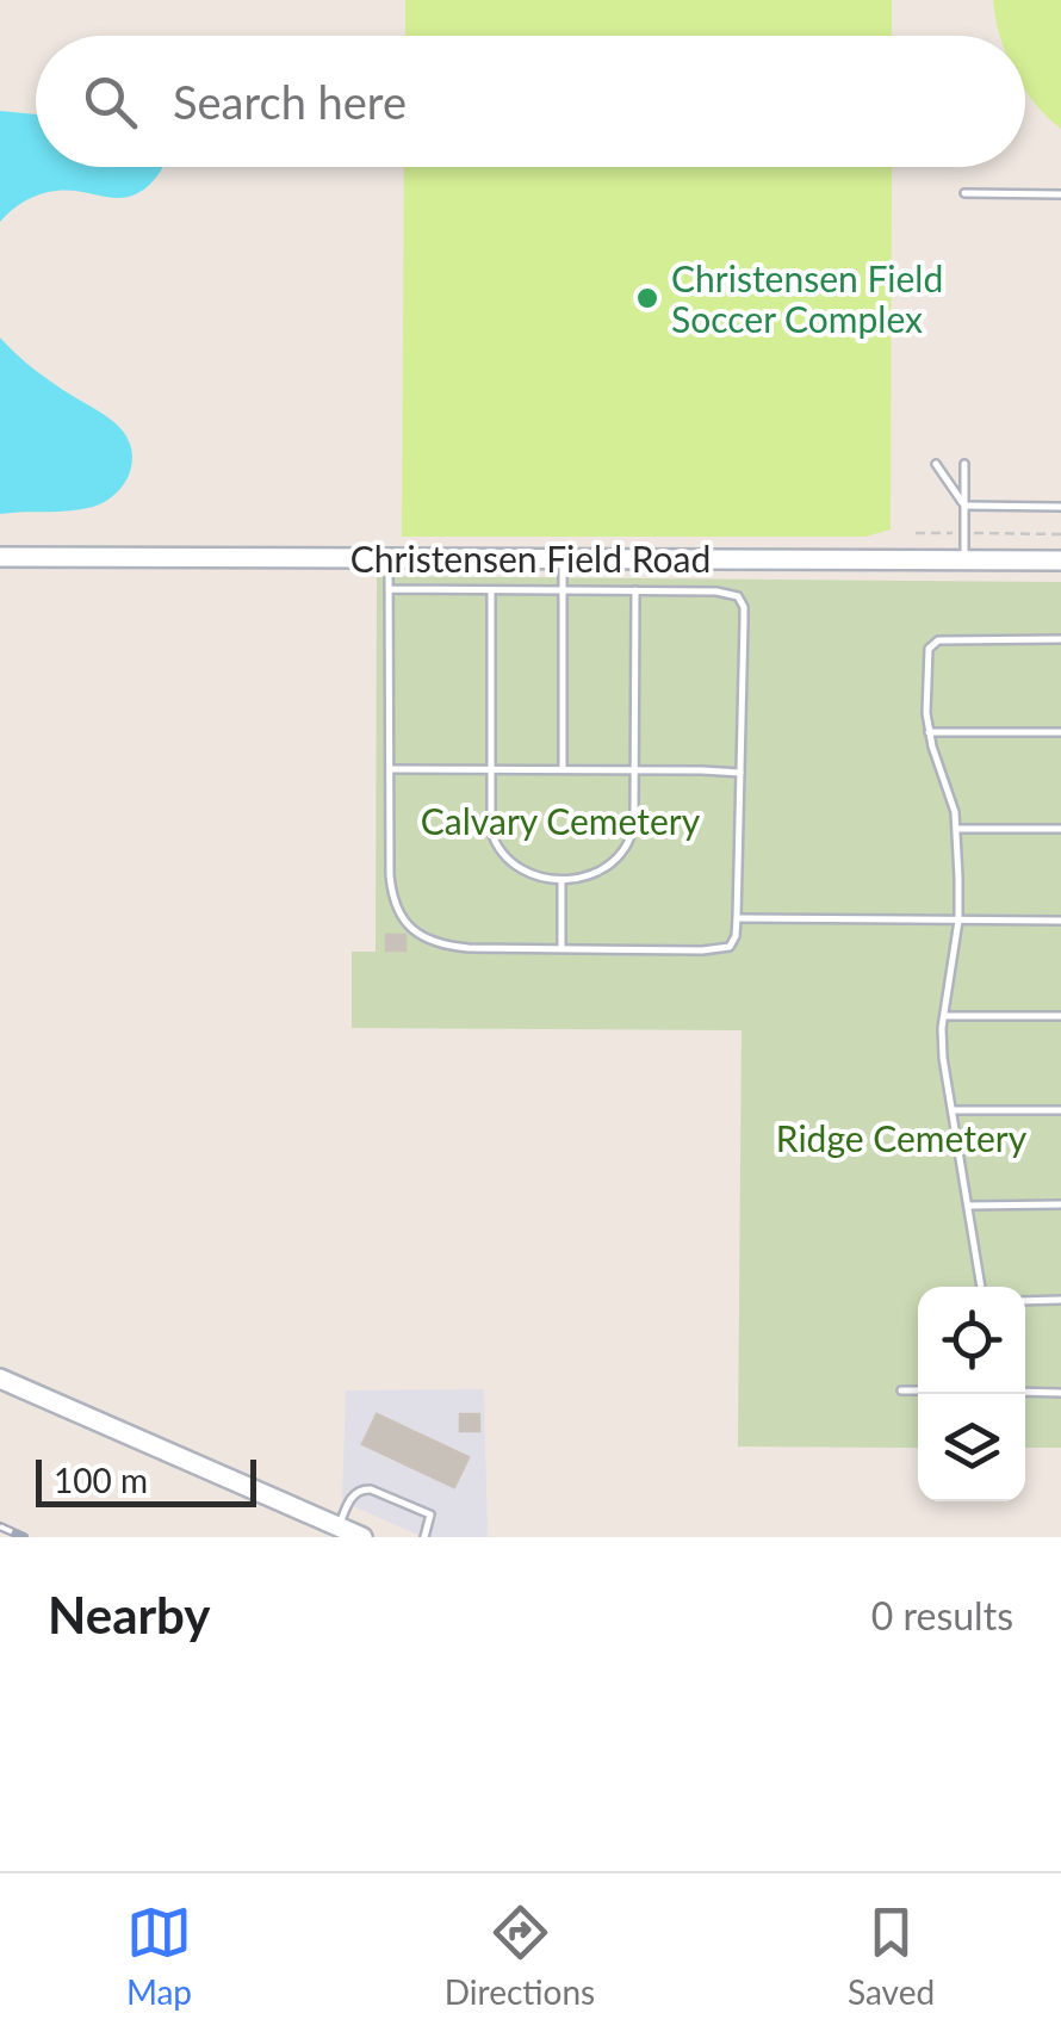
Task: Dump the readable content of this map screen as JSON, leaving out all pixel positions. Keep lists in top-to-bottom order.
{
  "streets": {
    "street": ["Christensen Field Road"]
  },
  "parks": ["Calvary Cemetery", "Ridge Cemetery"],
  "places": ["Christensen Field Soccer Complex"],
  "scale_bar": "100 m",
  "page": {
    "search": "Search here",
    "scale": "100 m",
    "heading": ["Nearby", "0 results"],
    "nav": ["Map", "Directions", "Saved"]
  }
}
